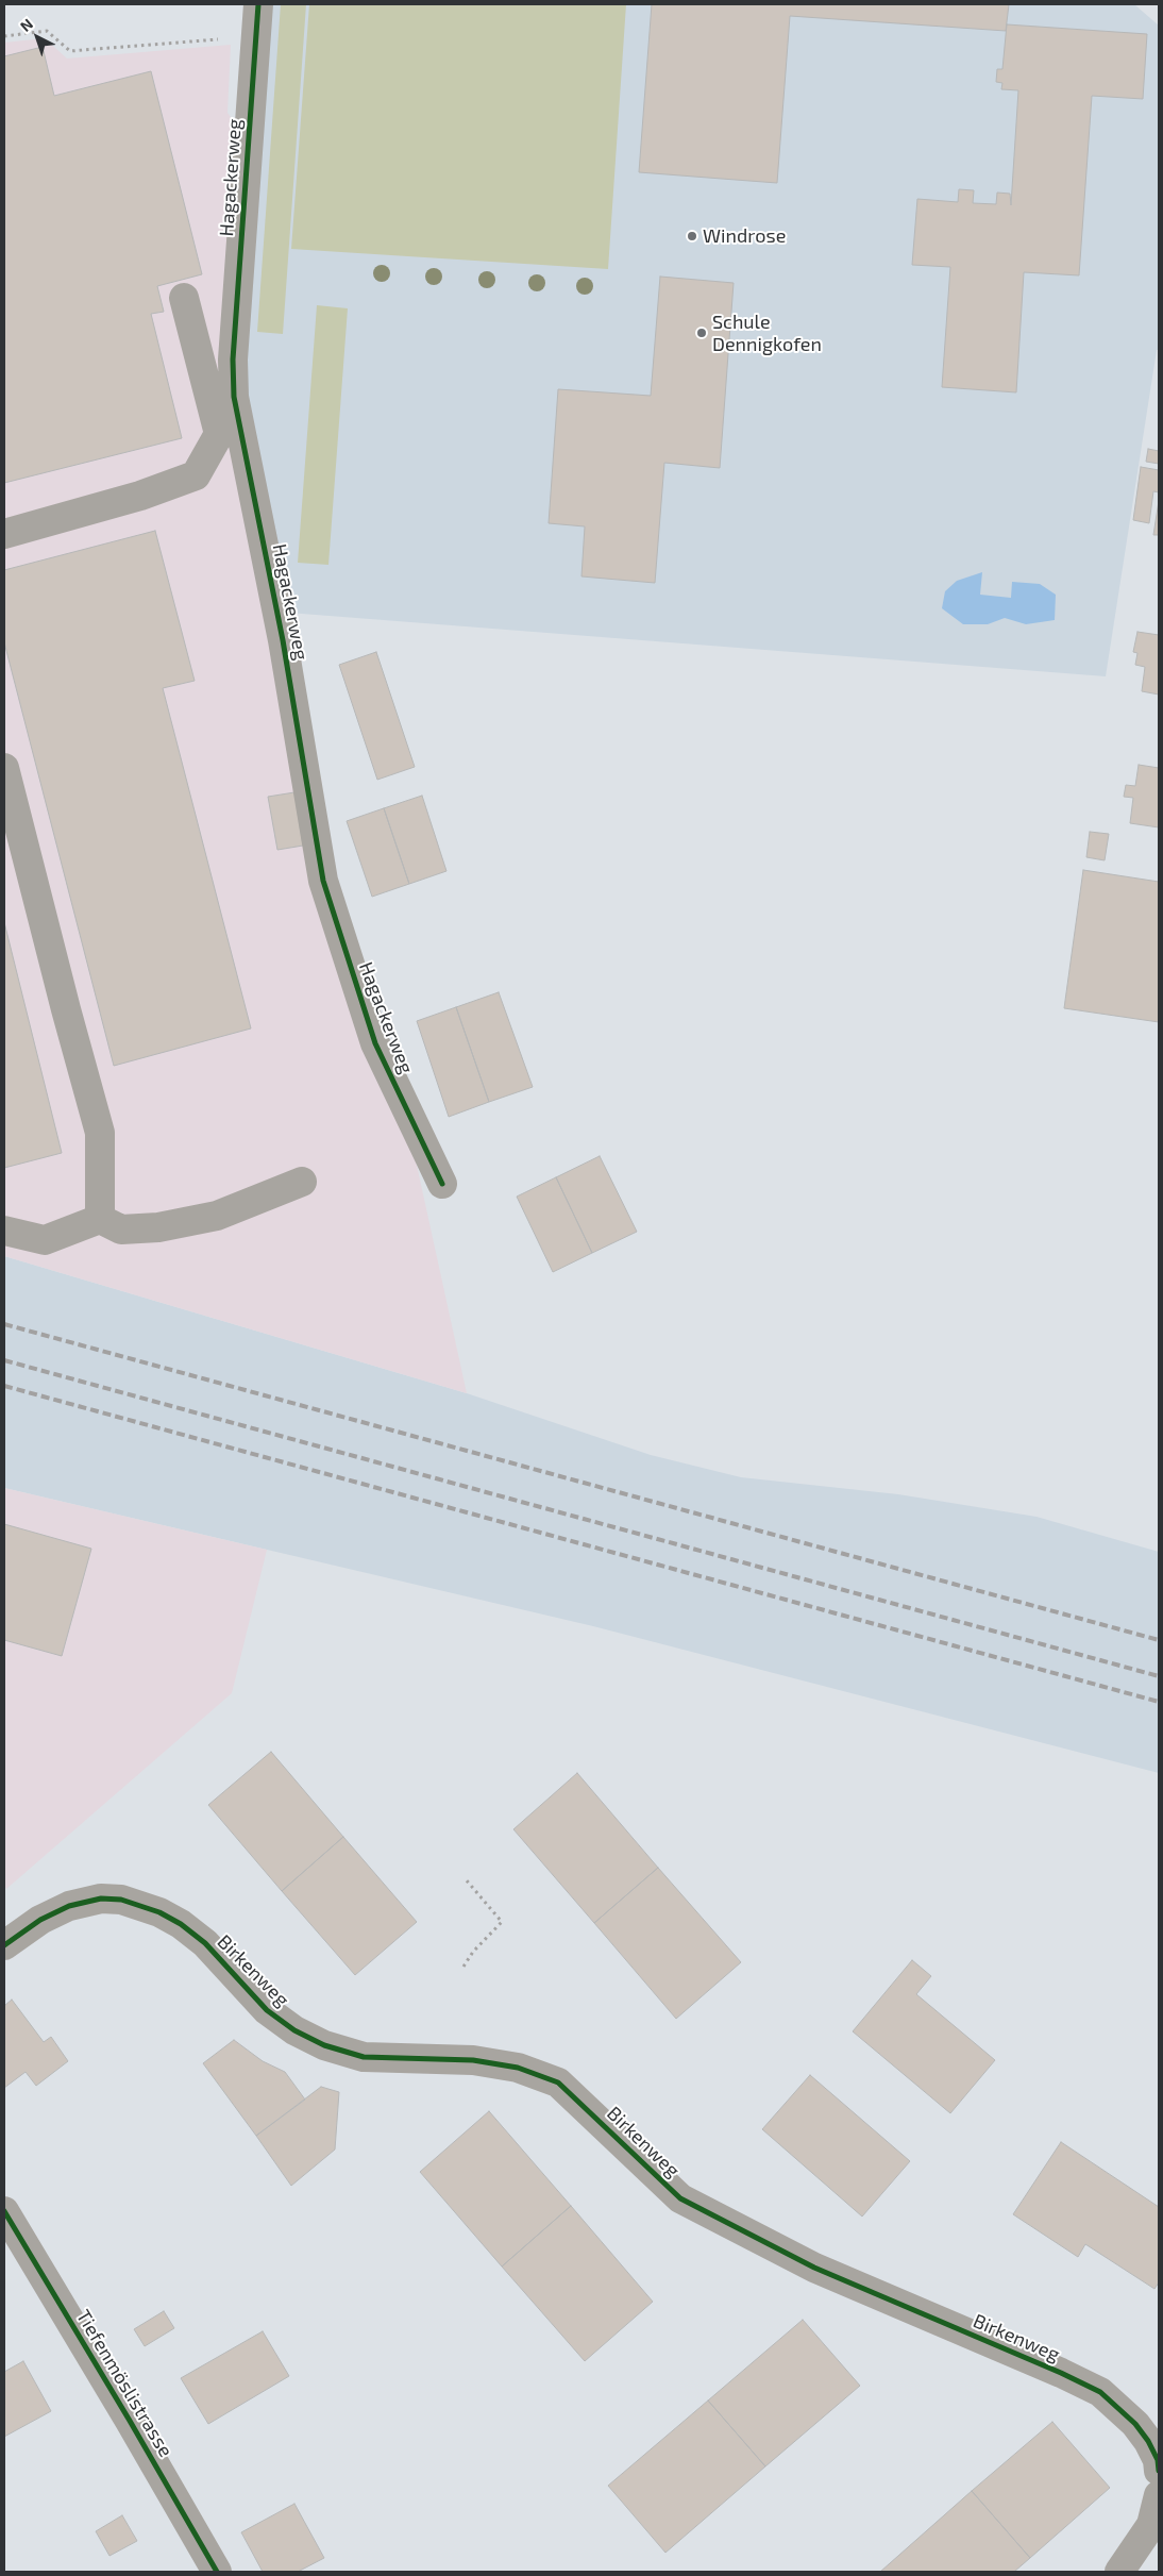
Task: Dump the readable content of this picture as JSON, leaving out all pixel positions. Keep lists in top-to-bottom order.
{
  "streets": {
    "street": ["Hagackerweg", "Birkenweg", "Tiefenmöslistrasse"]
  },
  "places": ["Windrose", "Schule Dennigkofen"],
  "north": "top left"
}
